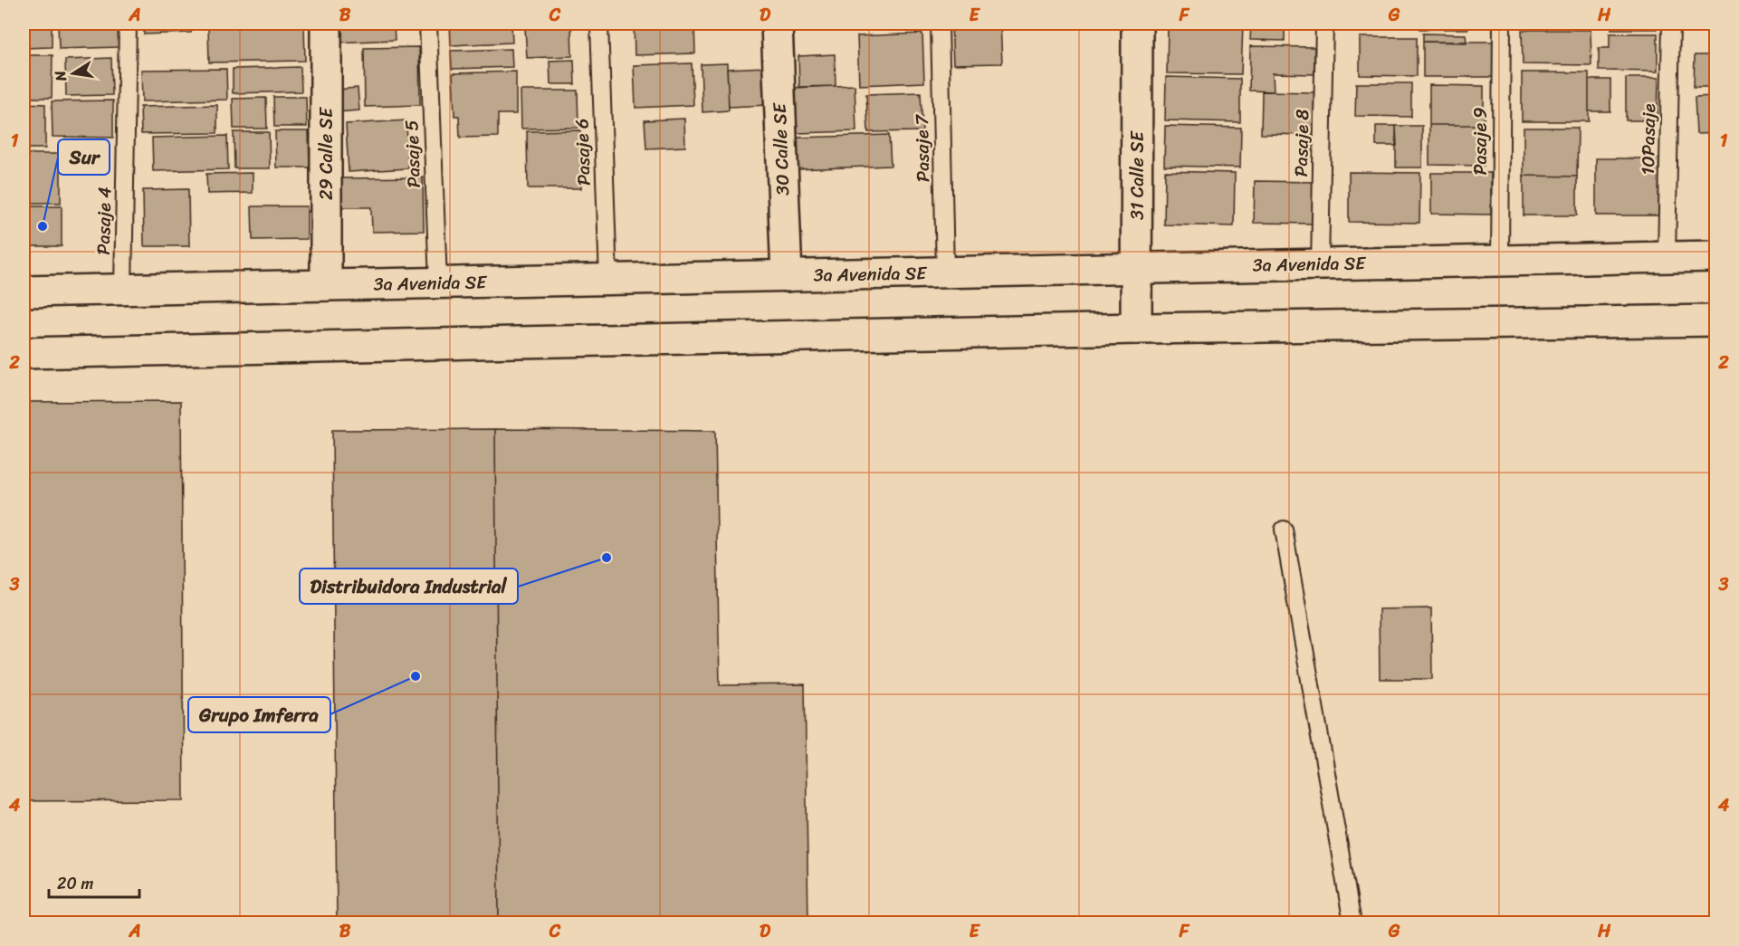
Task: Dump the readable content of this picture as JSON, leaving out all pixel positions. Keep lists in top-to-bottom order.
{
  "streets": {
    "main road": [
      "30 Calle SE",
      "29 Calle SE",
      "31 Calle SE",
      "3a Avenida SE"
    ],
    "lane": [
      "10Pasaje",
      "Pasaje 9",
      "Pasaje 8",
      "Pasaje 7",
      "Pasaje 6",
      "Pasaje 5",
      "Pasaje 4"
    ]
  },
  "crossings": [
    ["10Pasaje", "3a Avenida SE"],
    ["Pasaje 9", "3a Avenida SE"],
    ["Pasaje 8", "3a Avenida SE"],
    ["Pasaje 7", "3a Avenida SE"],
    ["30 Calle SE", "3a Avenida SE"],
    ["Pasaje 6", "3a Avenida SE"],
    ["29 Calle SE", "3a Avenida SE"],
    ["Pasaje 5", "3a Avenida SE"],
    ["31 Calle SE", "3a Avenida SE"],
    ["Pasaje 4", "3a Avenida SE"]
  ],
  "places": ["Sur", "Distribuidora Industrial", "Grupo Imferra"],
  "scale_bar": "20 m",
  "north": "left",
  "grid": {
    "columns": [
      "A",
      "B",
      "C",
      "D",
      "E",
      "F",
      "G",
      "H"
    ],
    "rows": [
      "1",
      "2",
      "3",
      "4"
    ]
  }
}
